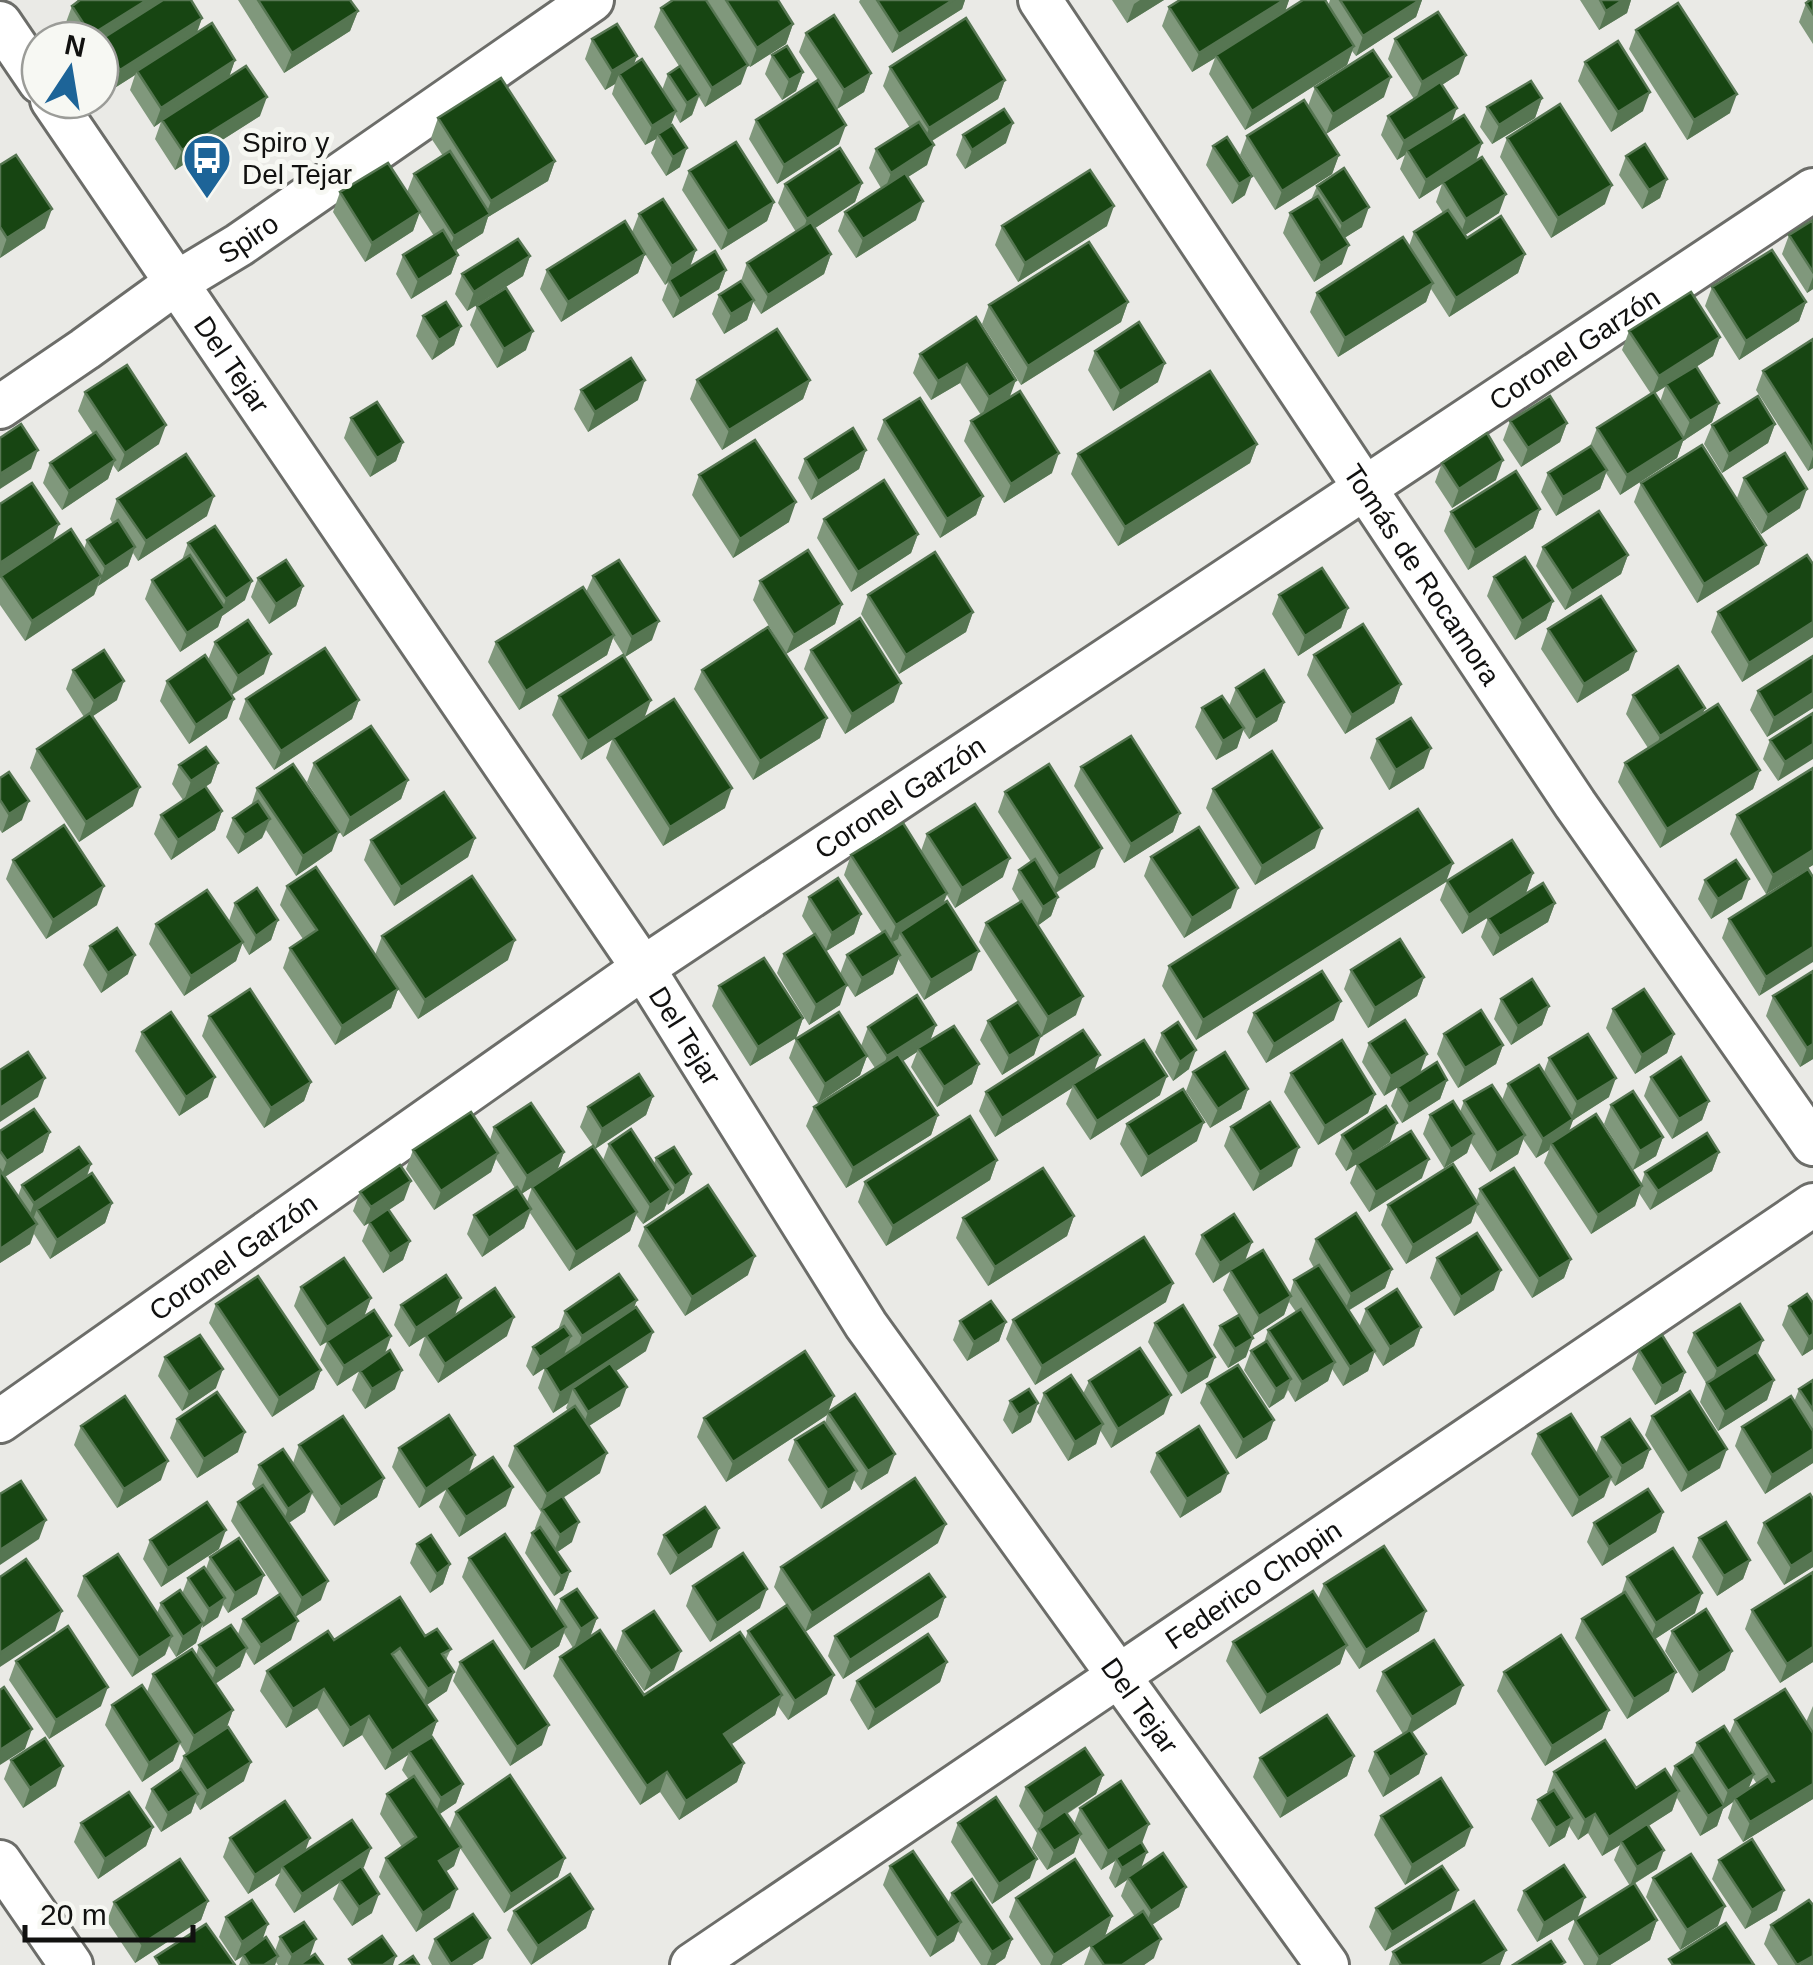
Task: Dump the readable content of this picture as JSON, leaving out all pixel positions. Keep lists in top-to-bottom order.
{
  "streets": {
    "street": [
      "Spiro",
      "Coronel Garzón",
      "Del Tejar",
      "Tomás de Rocamora",
      "Federico Chopin"
    ]
  },
  "crossings": [
    ["Spiro", "Del Tejar"],
    ["Coronel Garzón", "Del Tejar"],
    ["Coronel Garzón", "Tomás de Rocamora"],
    ["Del Tejar", "Federico Chopin"]
  ],
  "places": {
    "bus stop": ["Spiro y Del Tejar"]
  },
  "scale_bar": "20 m",
  "north": "top"
}
